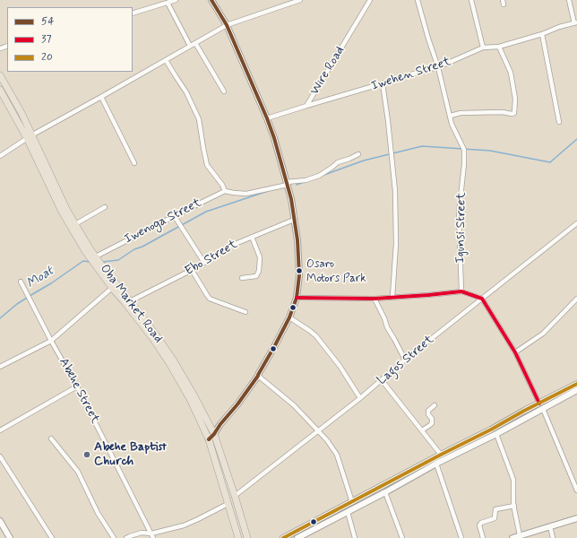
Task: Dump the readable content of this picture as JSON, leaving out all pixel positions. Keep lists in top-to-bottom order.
{
  "streets": {
    "main road": ["Oba Market Road"],
    "street": [
      "Wire Road",
      "Iwehen Street",
      "Iwenoga Street",
      "Igunsi Street",
      "Ebo Street",
      "Lagos Street",
      "Abehe Street"
    ]
  },
  "crossings": [
    ["Wire Road", "Iwehen Street"],
    ["Iwenoga Street", "Oba Market Road"],
    ["Ebo Street", "Oba Market Road"],
    ["Oba Market Road", "Lagos Street"]
  ],
  "water": ["Moat"],
  "places": ["Osaro Motors Park", "Abehe Baptist Church"],
  "lines": ["transit line 54", "transit line 37", "transit line 20"],
  "legend": ["54", "37", "20"]
}
